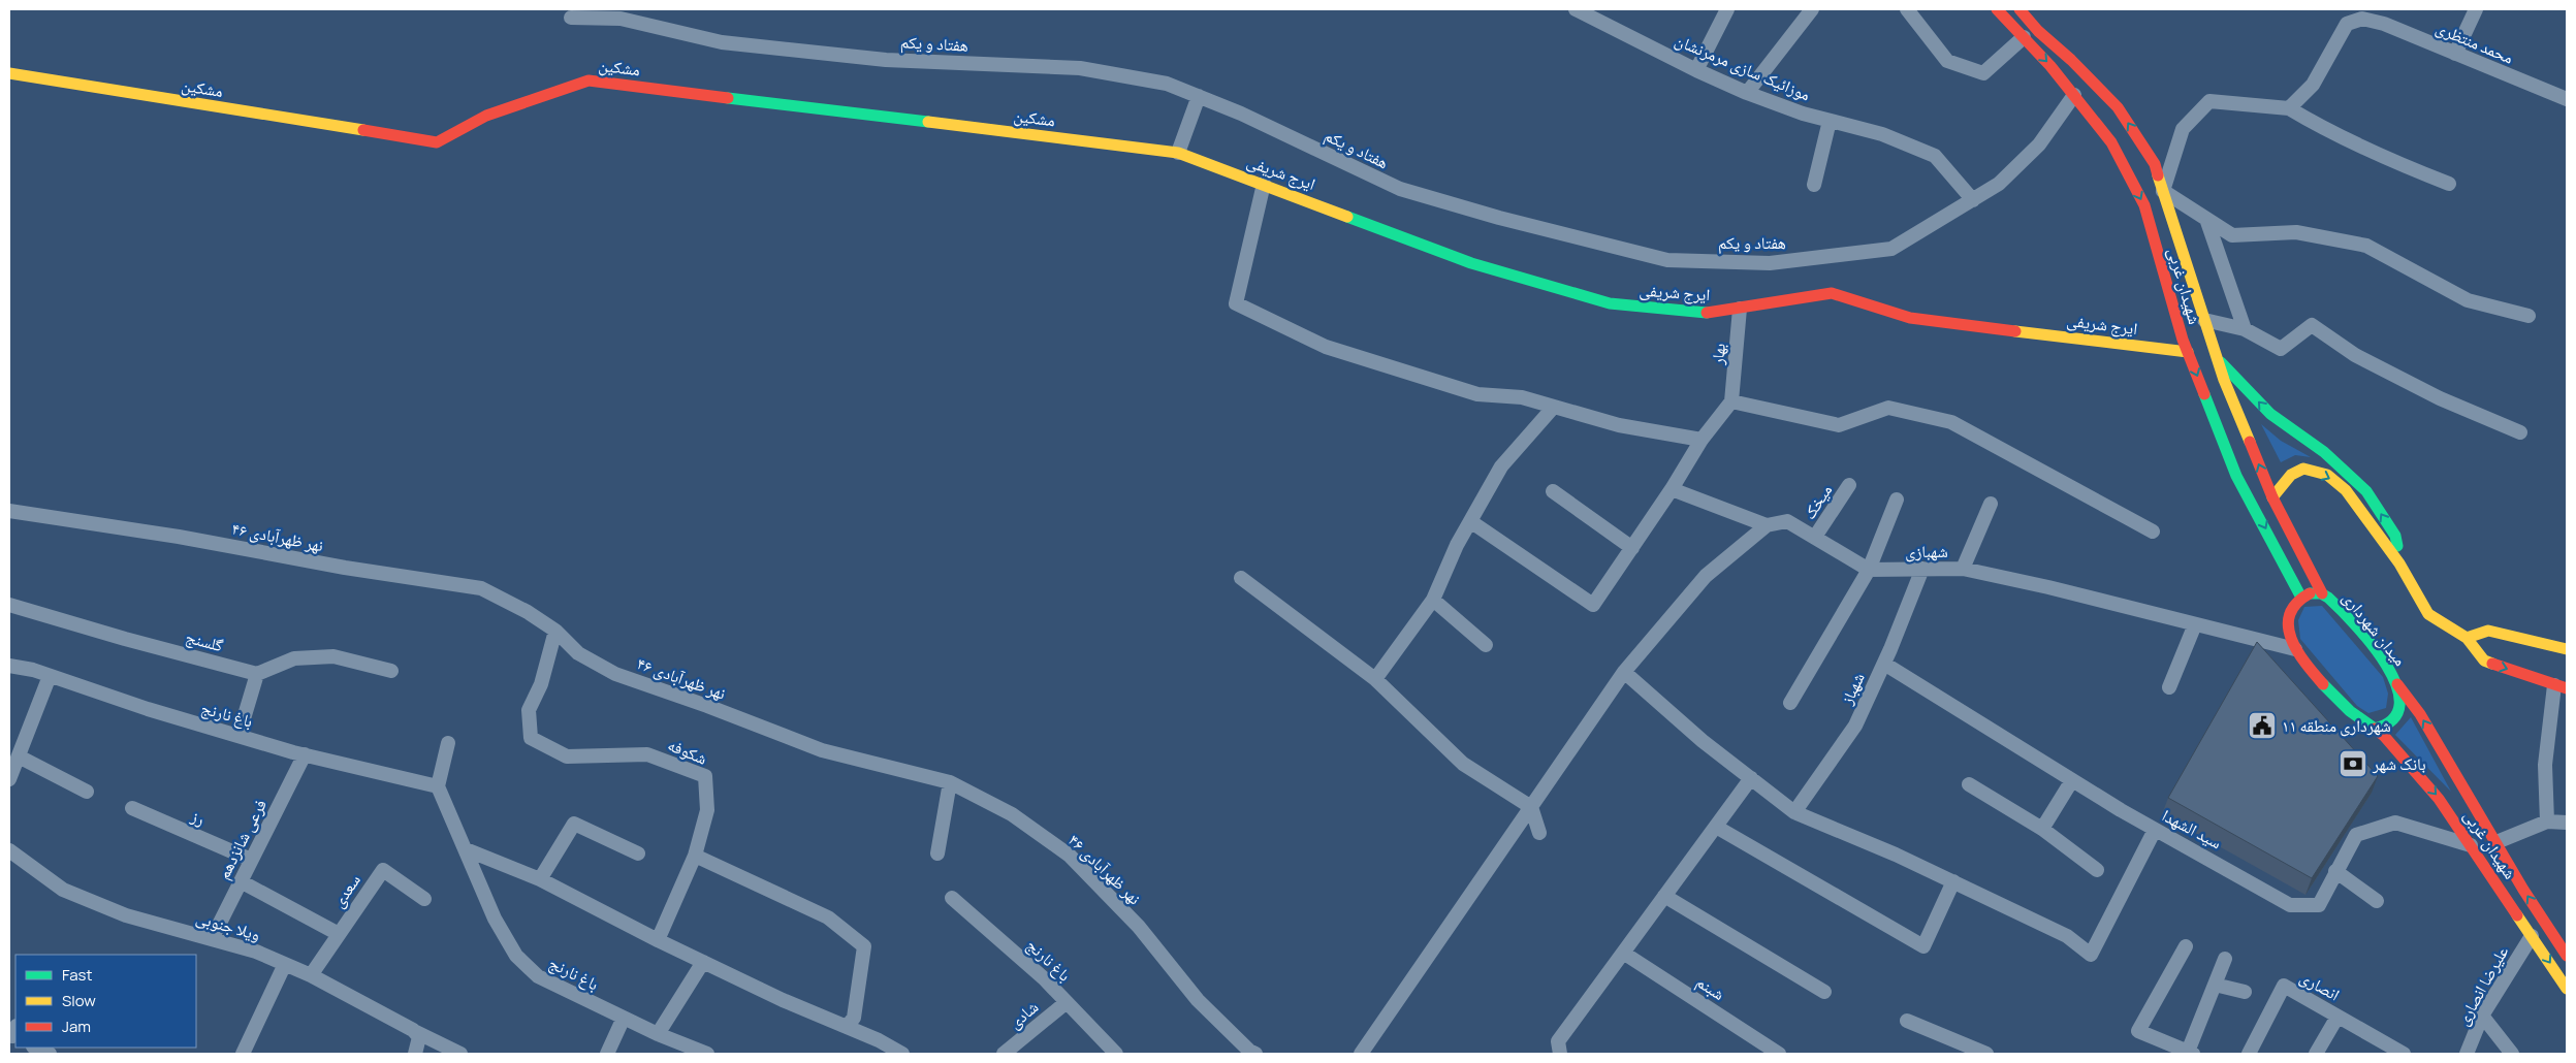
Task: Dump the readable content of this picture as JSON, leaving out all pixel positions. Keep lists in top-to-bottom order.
{
  "streets": {
    "street": [
      "محمد منتظری",
      "هفتاد و یکم",
      "مشکین",
      "موزائیک سازی مرمرنشان",
      "ایرج شریفی",
      "شهیدان غربی",
      "بهار",
      "میخک",
      "نهر ظهرآبادی ۴۶",
      "شهبازی",
      "میدان شهرداری",
      "گلسنج",
      "شهباز",
      "باغ نارنج",
      "شکوفه",
      "رز",
      "سید الشهدا",
      "فرعی شانزدهم",
      "سعدی",
      "ویلا جنوبی",
      "انصاری",
      "علیرضا انصاری",
      "شبنم",
      "شادی"
    ]
  },
  "crossings": [
    ["هفتاد و یکم", "موزائیک سازی مرمرنشان"],
    ["هفتاد و یکم", "شهیدان غربی"],
    ["مشکین", "ایرج شریفی"],
    ["ایرج شریفی", "شهیدان غربی"],
    ["ایرج شریفی", "بهار"],
    ["شهیدان غربی", "میدان شهرداری"],
    ["شهیدان غربی", "سید الشهدا"],
    ["شهیدان غربی", "علیرضا انصاری"],
    ["نهر ظهرآبادی ۴۶", "شکوفه"],
    ["شهبازی", "شهباز"],
    ["شهباز", "سید الشهدا"],
    ["باغ نارنج", "فرعی شانزدهم"],
    ["باغ نارنج", "شادی"],
    ["رز", "فرعی شانزدهم"],
    ["فرعی شانزدهم", "ویلا جنوبی"],
    ["سعدی", "ویلا جنوبی"]
  ],
  "places": {
    "public building": ["شهرداری منطقه ۱۱"],
    "bank": ["بانک شهر"]
  },
  "legend": ["Fast", "Slow", "Jam"]
}
